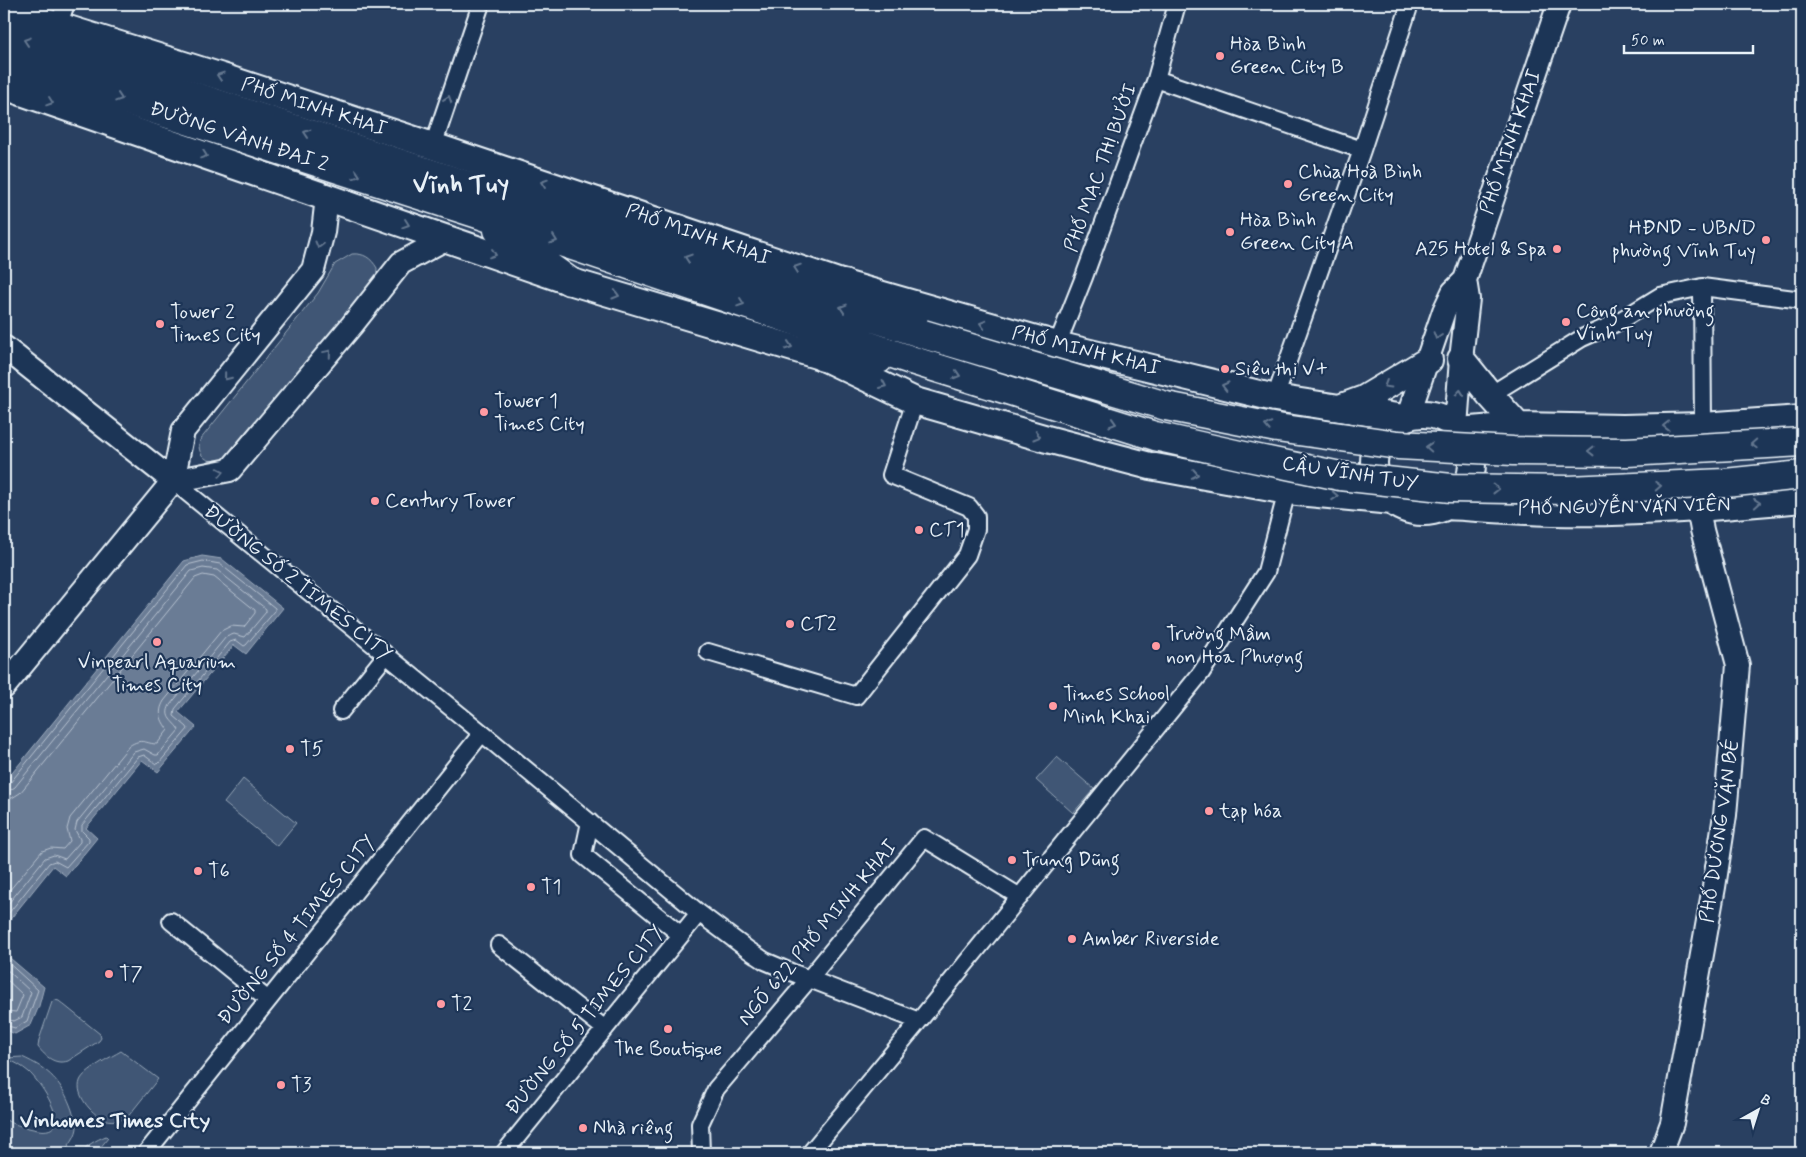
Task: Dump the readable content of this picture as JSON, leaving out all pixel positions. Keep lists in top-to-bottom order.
{
  "streets": {
    "highway": ["ĐƯỜNG VÀNH ĐAI 2", "CẦU VĨNH TUY"],
    "main road": ["PHỐ MINH KHAI", "PHỐ NGUYỄN VĂN VIÊN"],
    "street": [
      "PHỐ MẠC THỊ BƯỞI",
      "ĐƯỜNG SỐ 2 TIMES CITY",
      "PHỐ DƯƠNG VĂN BÉ",
      "ĐƯỜNG SỐ 4 TIMES CITY",
      "NGÕ 622 PHỐ MINH KHAI",
      "ĐƯỜNG SỐ 5 TIMES CITY"
    ]
  },
  "crossings": [
    ["PHỐ MINH KHAI", "PHỐ MẠC THỊ BƯỞI"],
    ["PHỐ MINH KHAI", "PHỐ NGUYỄN VĂN VIÊN"],
    ["ĐƯỜNG VÀNH ĐAI 2", "CẦU VĨNH TUY"],
    ["PHỐ NGUYỄN VĂN VIÊN", "PHỐ DƯƠNG VĂN BÉ"],
    ["ĐƯỜNG SỐ 2 TIMES CITY", "ĐƯỜNG SỐ 4 TIMES CITY"],
    ["ĐƯỜNG SỐ 2 TIMES CITY", "NGÕ 622 PHỐ MINH KHAI"],
    ["ĐƯỜNG SỐ 2 TIMES CITY", "ĐƯỜNG SỐ 5 TIMES CITY"]
  ],
  "districts": ["Vĩnh Tuy", "Vinhomes Times City"],
  "places": [
    "Hòa Bình Green City B",
    "Chùa Hoà Bình Green City",
    "Hòa Bình Green City A",
    "HĐND - UBND phường Vĩnh Tuy",
    "A25 Hotel & Spa",
    "Công an phường Vĩnh Tuy",
    "Tower 2 Times City",
    "Siêu thị V+",
    "Tower 1 Times City",
    "Century Tower",
    "CT1",
    "CT2",
    "Vinpearl Aquarium Times City",
    "Trường Mầm non Hoa Phượng",
    "Times School Minh Khai",
    "T5",
    "tạp hóa",
    "Trung Dũng",
    "T6",
    "T1",
    "Amber Riverside",
    "T7",
    "T2",
    "The Boutique",
    "T3",
    "Nhà riêng"
  ],
  "scale_bar": "50 m",
  "north": "top right"
}
